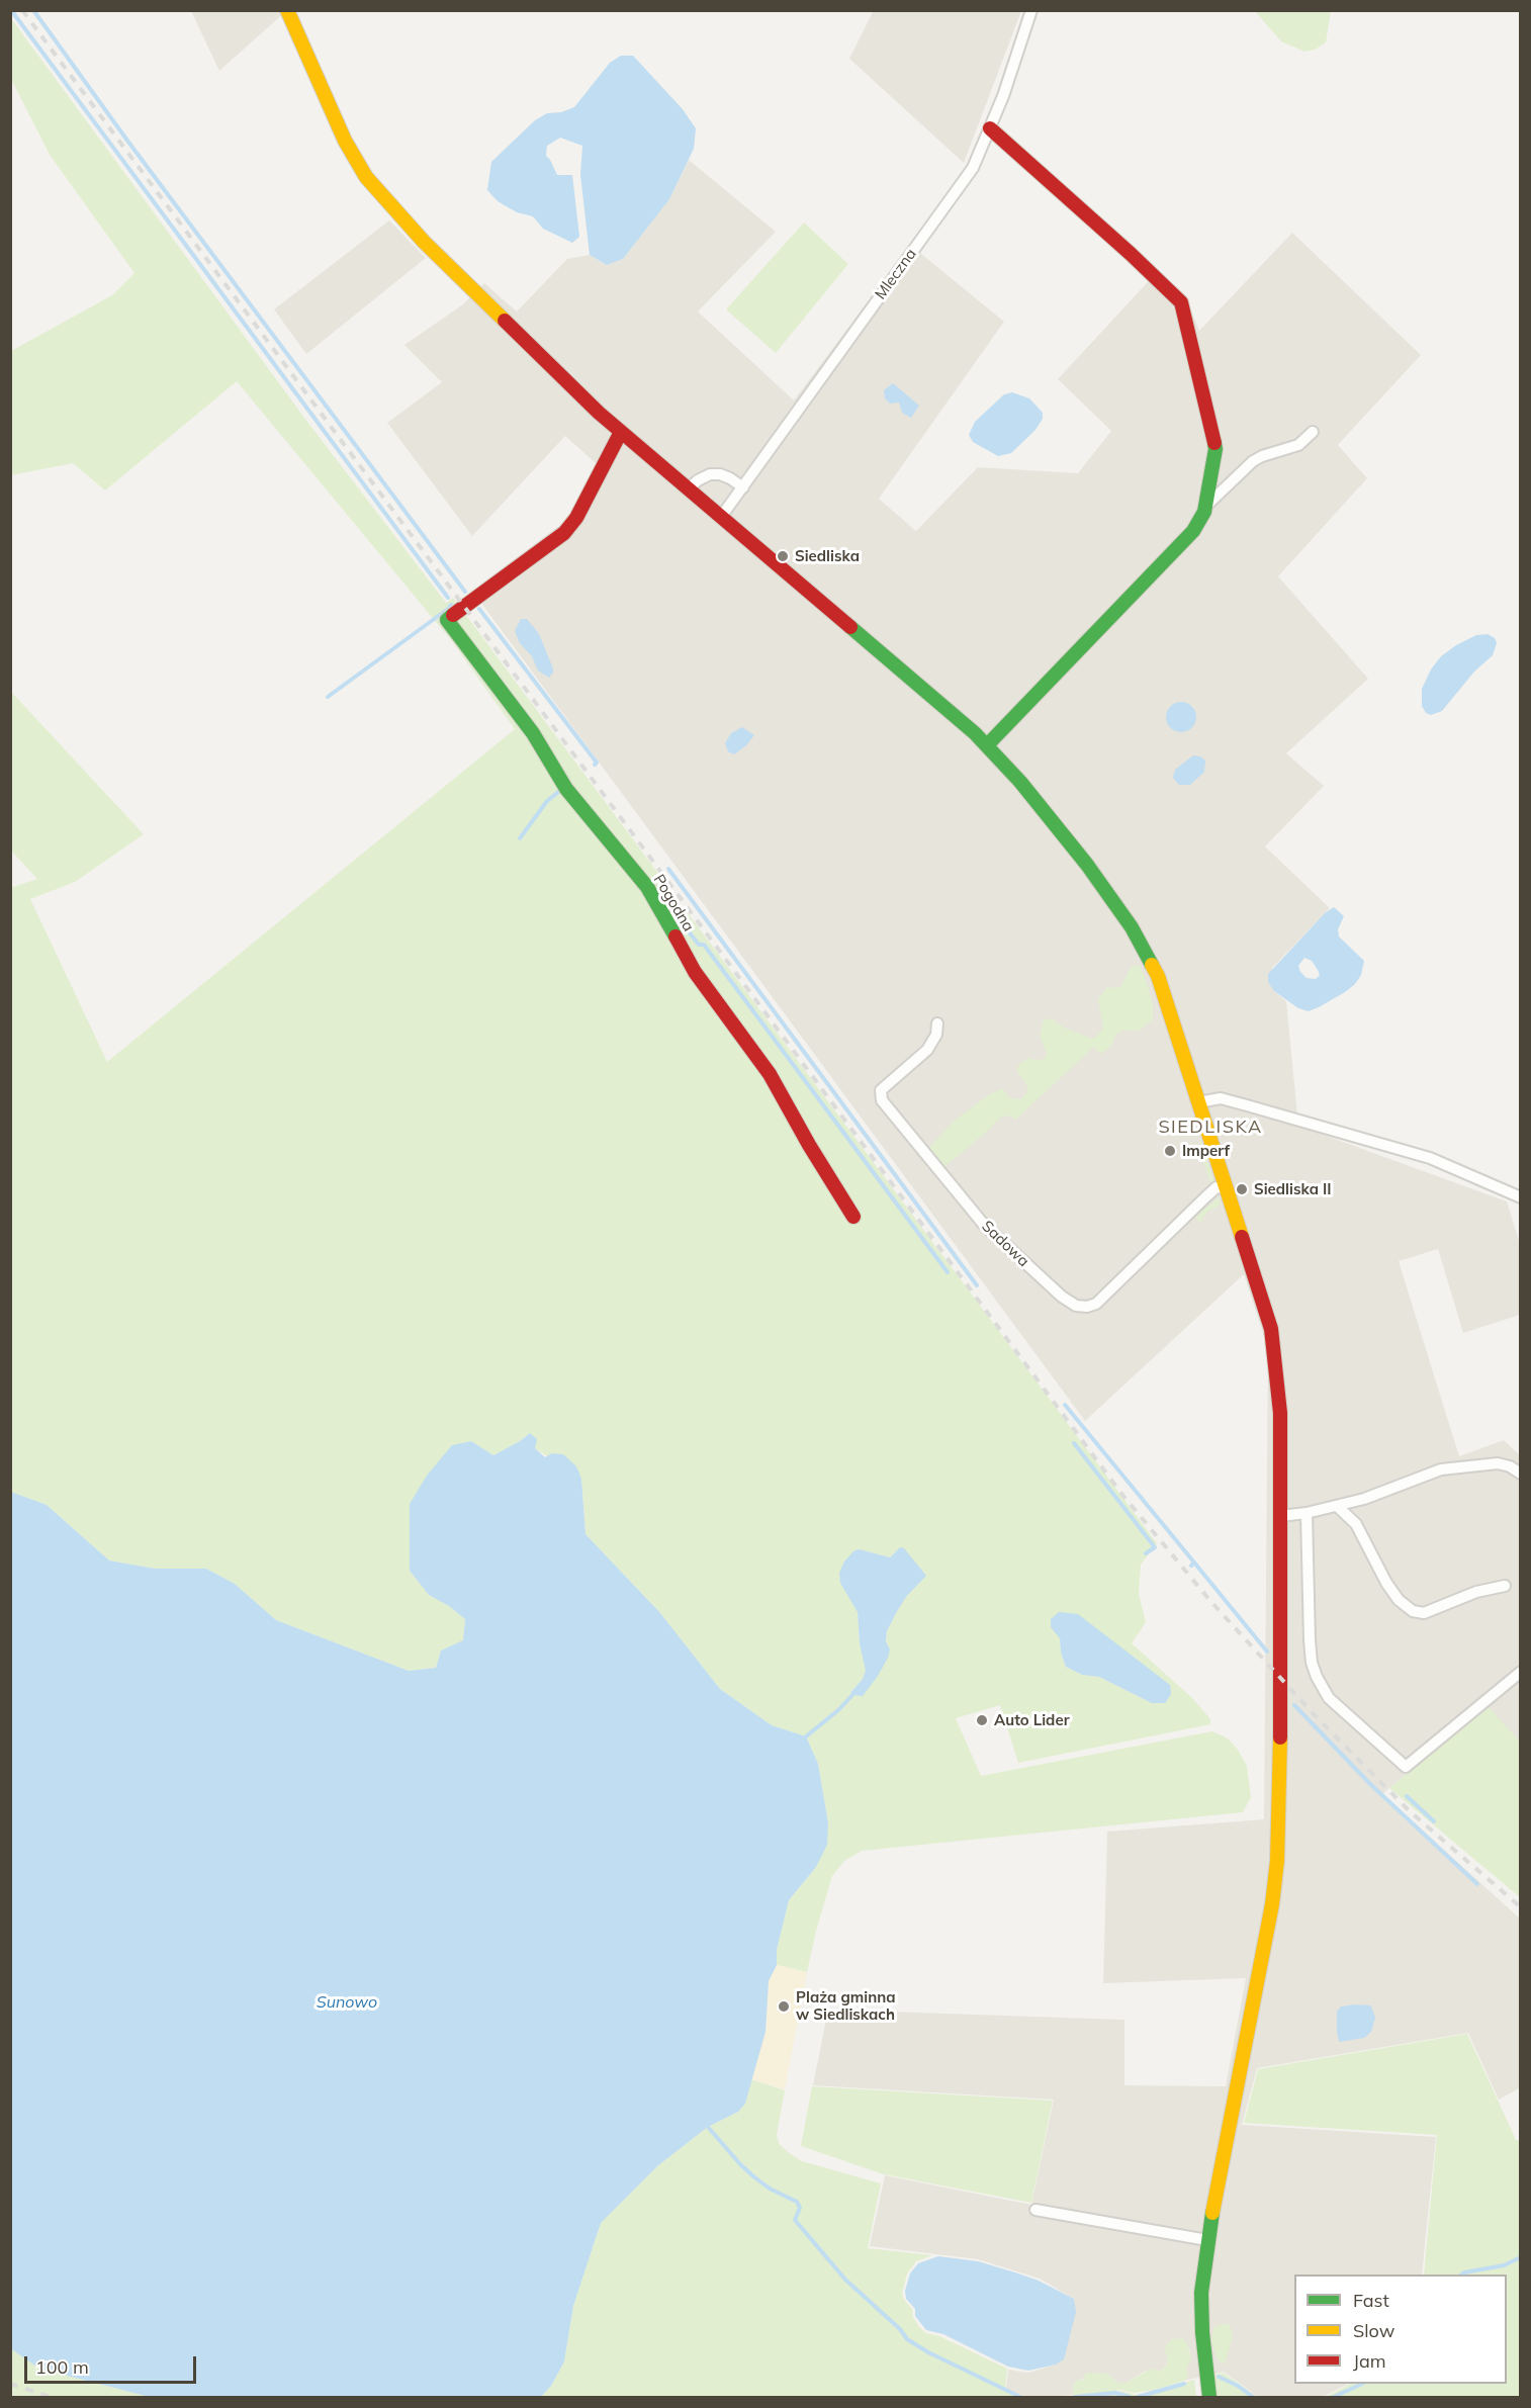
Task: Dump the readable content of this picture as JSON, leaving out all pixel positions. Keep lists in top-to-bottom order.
{
  "streets": {
    "main road": ["Pogodna"],
    "street": ["Mleczna", "Sadowa"]
  },
  "districts": ["SIEDLISKA"],
  "water": ["Sunowo"],
  "places": [
    "Siedliska",
    "Imperf",
    "Siedliska II",
    "Auto Lider",
    "Plaża gminna w Siedliskach"
  ],
  "legend": ["Fast", "Slow", "Jam"],
  "scale_bar": "100 m"
}
